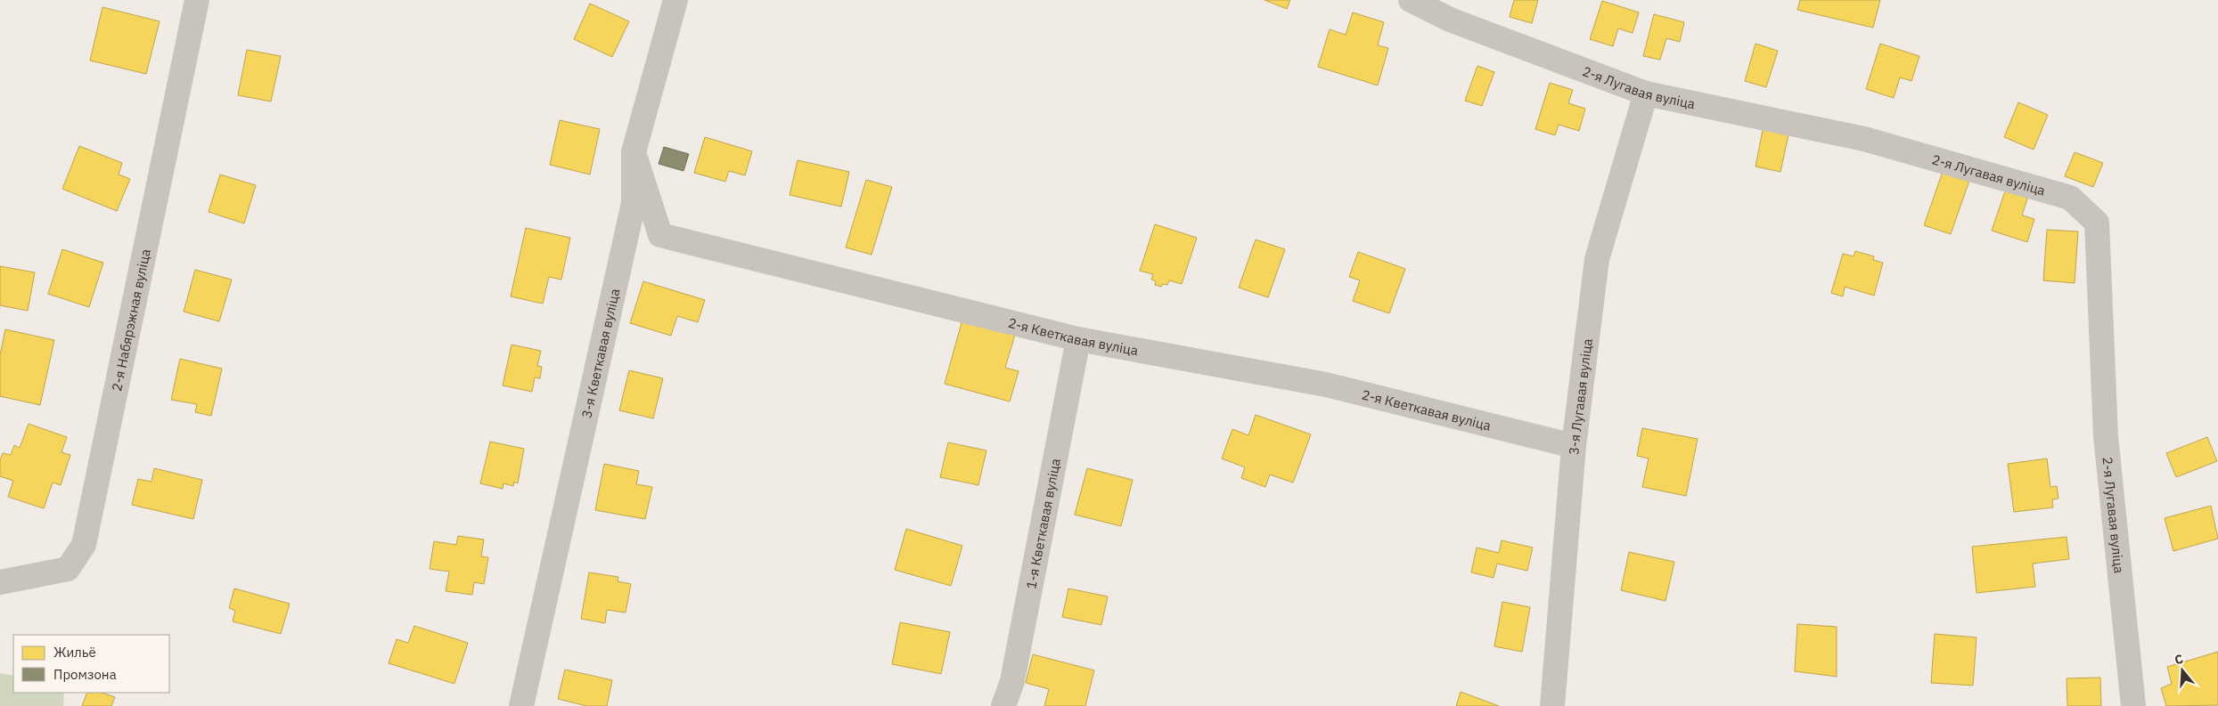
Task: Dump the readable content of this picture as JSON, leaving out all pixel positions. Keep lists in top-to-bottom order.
{
  "streets": {
    "street": [
      "2-я Лугавая вуліца",
      "2-я Набярэжная вуліца",
      "2-я Кветкавая вуліца",
      "3-я Кветкавая вуліца",
      "3-я Лугавая вуліца",
      "1-я Кветкавая вуліца"
    ]
  },
  "crossings": [
    ["2-я Лугавая вуліца", "3-я Лугавая вуліца"],
    ["2-я Кветкавая вуліца", "3-я Кветкавая вуліца"],
    ["2-я Кветкавая вуліца", "3-я Лугавая вуліца"],
    ["2-я Кветкавая вуліца", "1-я Кветкавая вуліца"]
  ],
  "legend": ["Жильё", "Промзона"],
  "north": "top"
}
